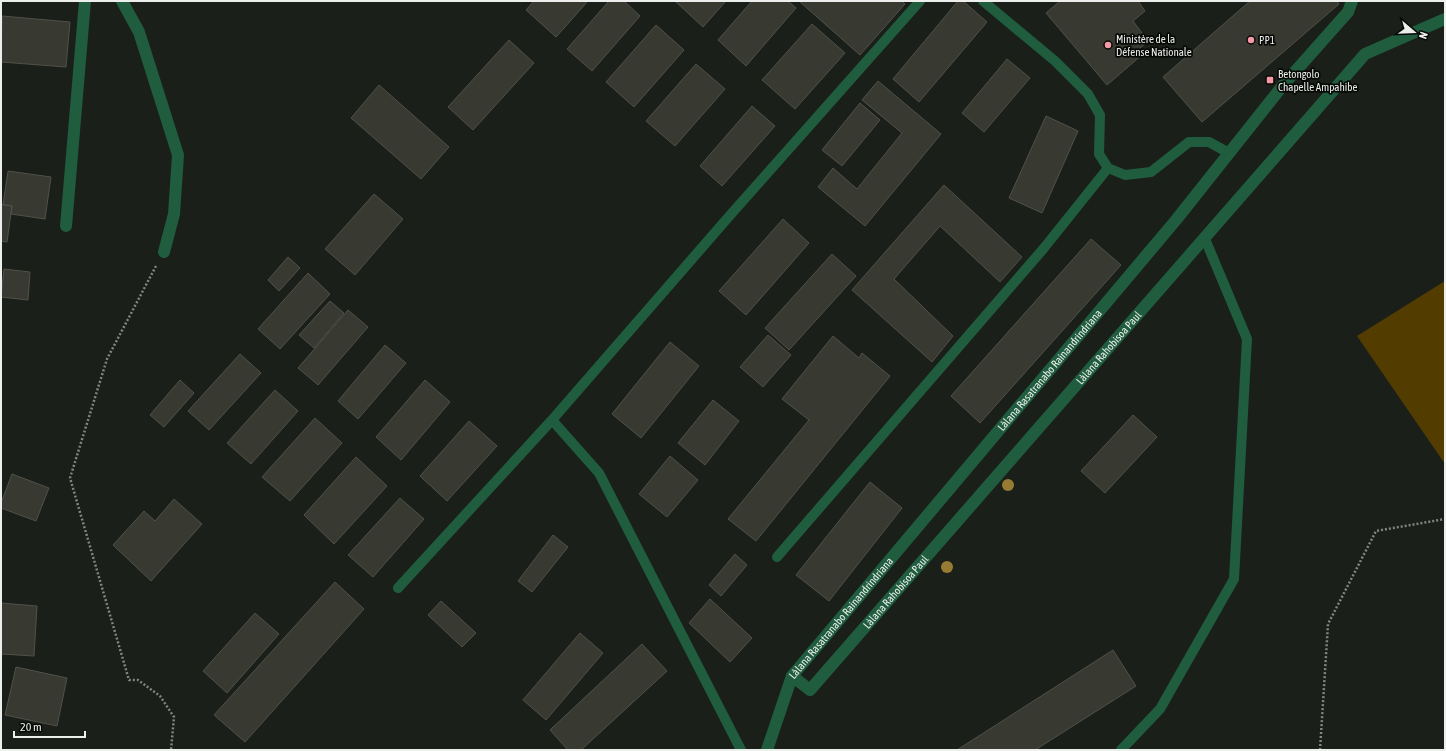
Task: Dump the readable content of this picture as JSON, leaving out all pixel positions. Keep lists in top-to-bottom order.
{
  "streets": {
    "street": ["Làlana Rahobisoa Paul", "Làlana Rasatranabo Rainandrindriana"]
  },
  "crossings": [
    ["Làlana Rahobisoa Paul", "Làlana Rasatranabo Rainandrindriana"]
  ],
  "places": {
    "other": ["PP1", "Ministère de la Défense Nationale"],
    "transit": ["Betongolo Chapelle Ampahibe"]
  },
  "scale_bar": "20 m",
  "north": "right"
}
